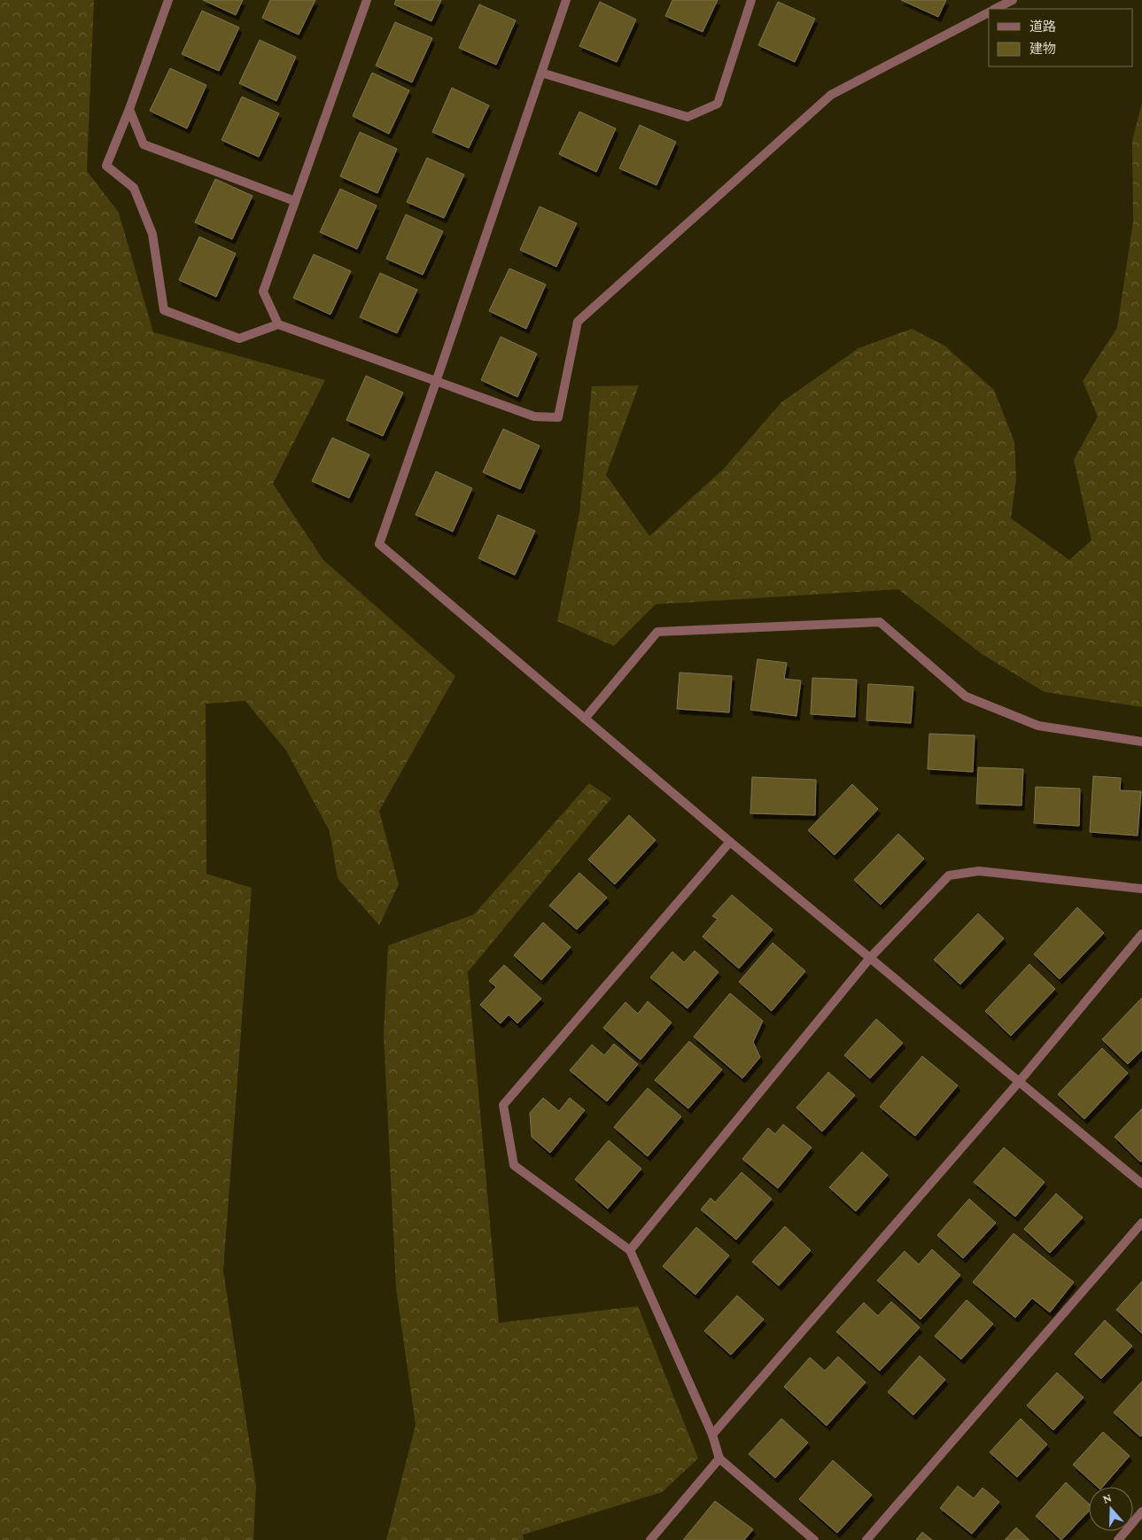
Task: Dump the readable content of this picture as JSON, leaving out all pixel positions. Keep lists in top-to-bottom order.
{
  "legend": ["道路", "建物"],
  "north": "top"
}
